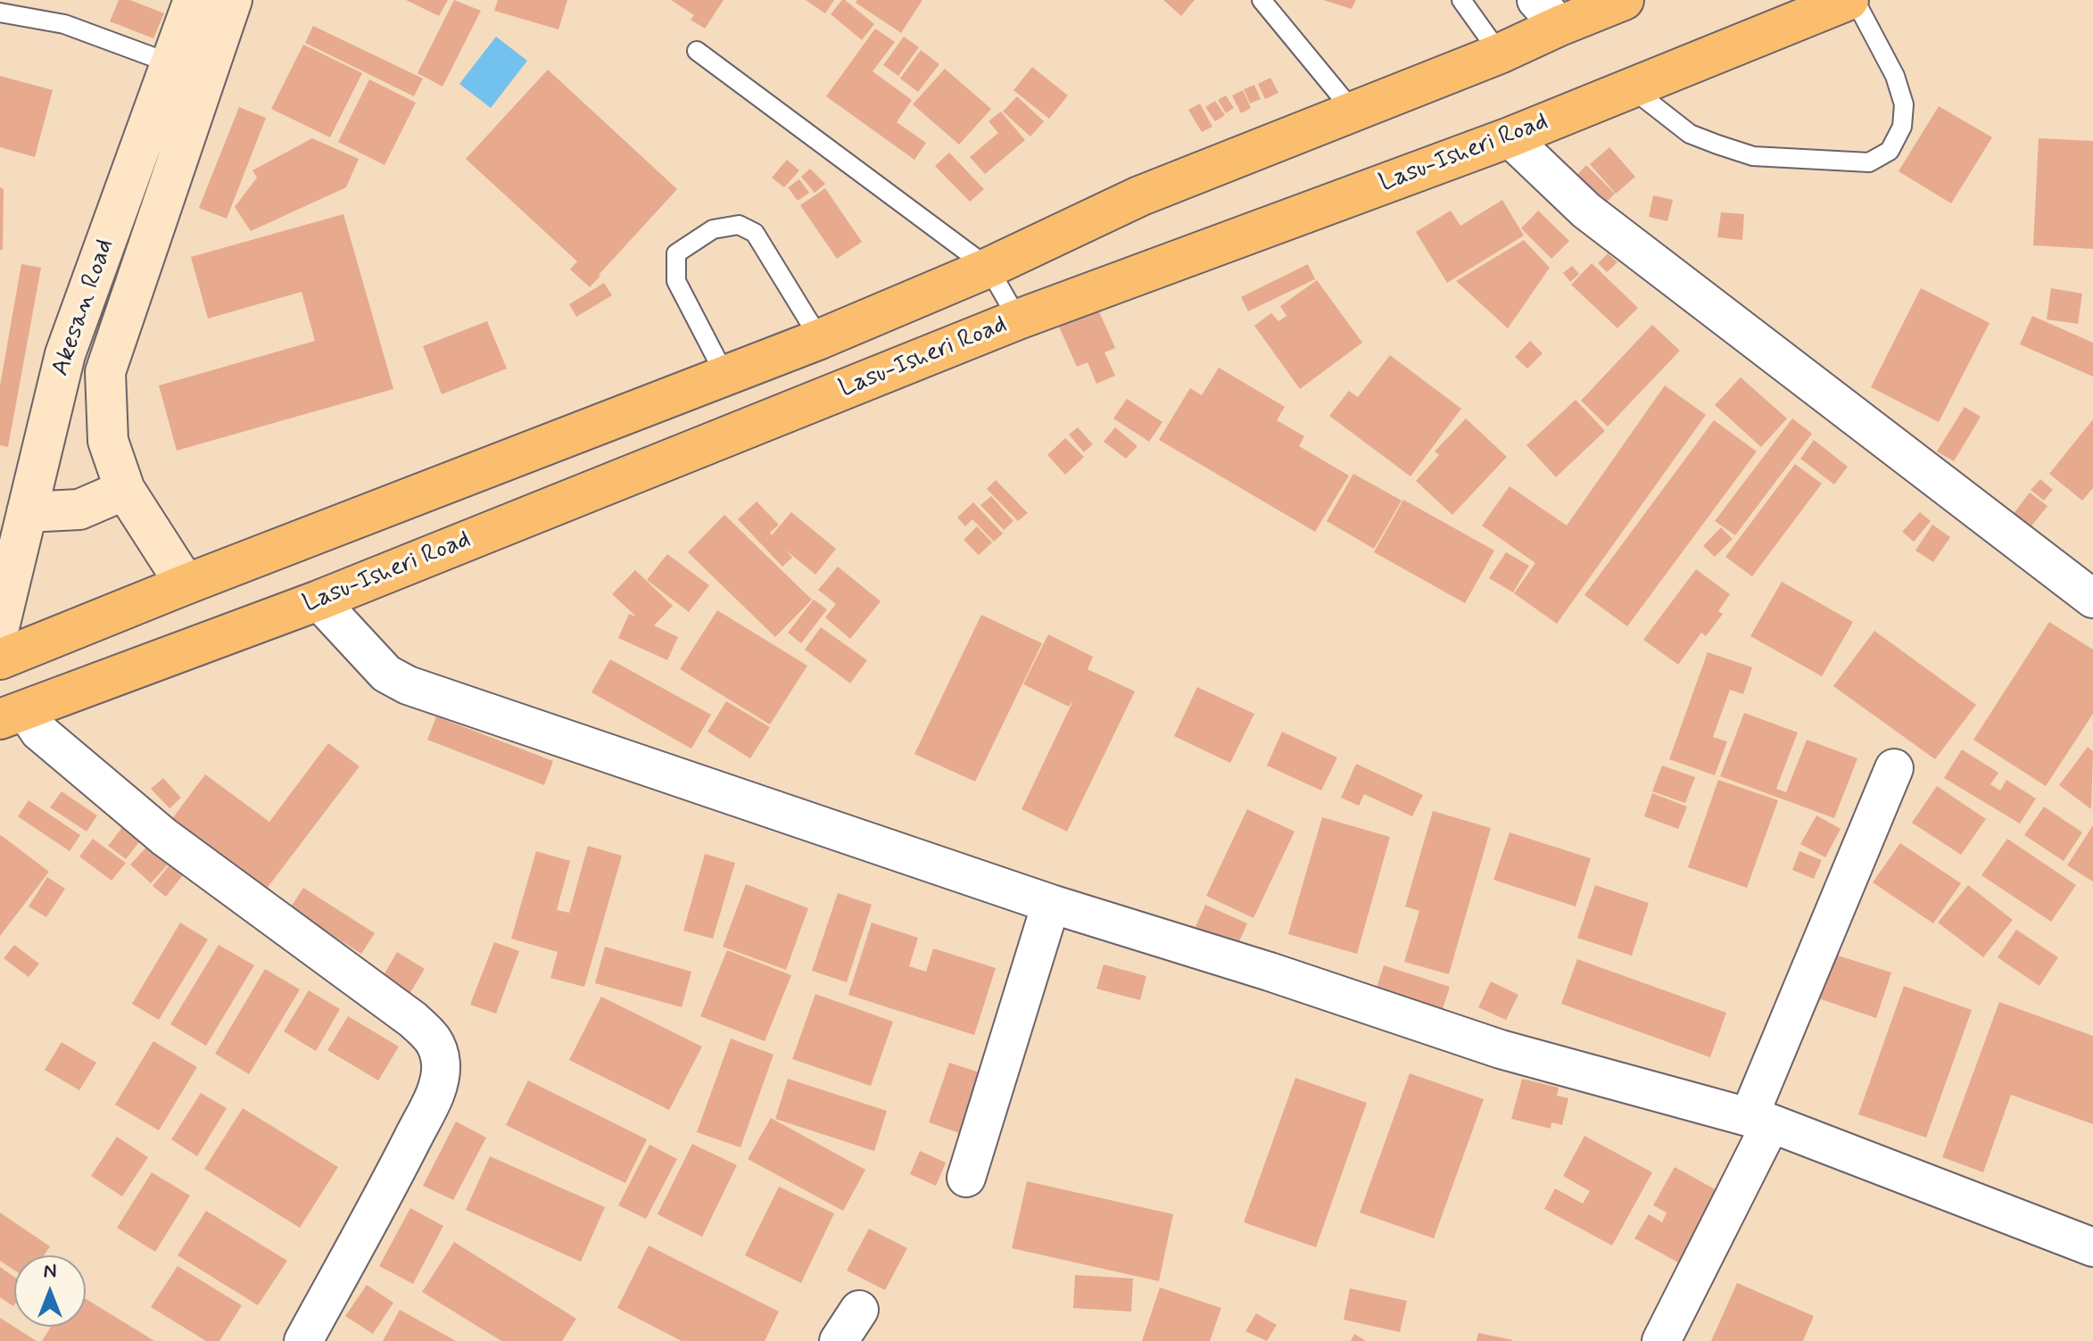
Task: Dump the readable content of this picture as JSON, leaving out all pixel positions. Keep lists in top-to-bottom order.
{
  "streets": {
    "main road": ["Lasu-Isheri Road"],
    "street": ["Akesan Road"]
  },
  "north": "top"
}
